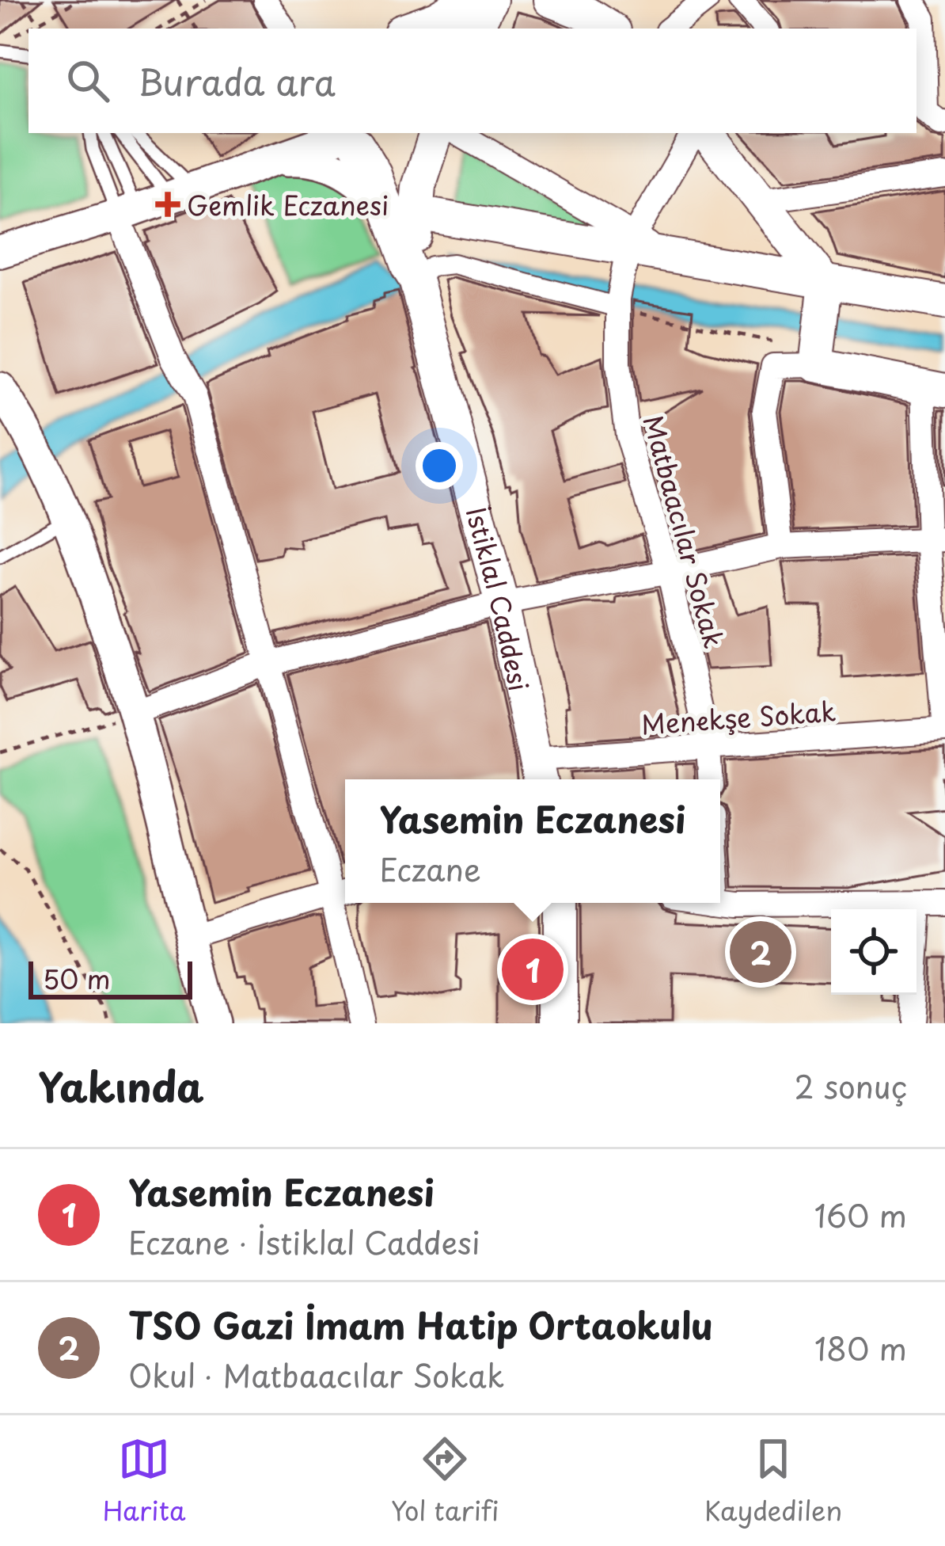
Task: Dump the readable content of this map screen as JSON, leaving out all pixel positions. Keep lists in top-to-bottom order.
{
  "streets": {
    "main road": ["İstiklal Caddesi"],
    "street": ["Matbaacılar Sokak", "Menekşe Sokak"]
  },
  "crossings": [
    ["Matbaacılar Sokak", "Menekşe Sokak"],
    ["İstiklal Caddesi", "Menekşe Sokak"]
  ],
  "places": {
    "health": ["Gemlik Eczanesi"]
  },
  "scale_bar": "50 m",
  "page": {
    "search": "Burada ara",
    "popup": ["Yasemin Eczanesi", "Eczane"],
    "pins": ["2", "1"],
    "scale": "50 m",
    "heading": ["Yakında", "2 sonuç"],
    "list": [
      {
        "mark": "1",
        "name": "Yasemin Eczanesi",
        "note": "Eczane · İstiklal Caddesi",
        "value": "160 m"
      },
      {
        "mark": "2",
        "name": "TSO Gazi İmam Hatip Ortaokulu",
        "note": "Okul · Matbaacılar Sokak",
        "value": "180 m"
      }
    ],
    "nav": ["Harita", "Yol tarifi", "Kaydedilen"]
  }
}
